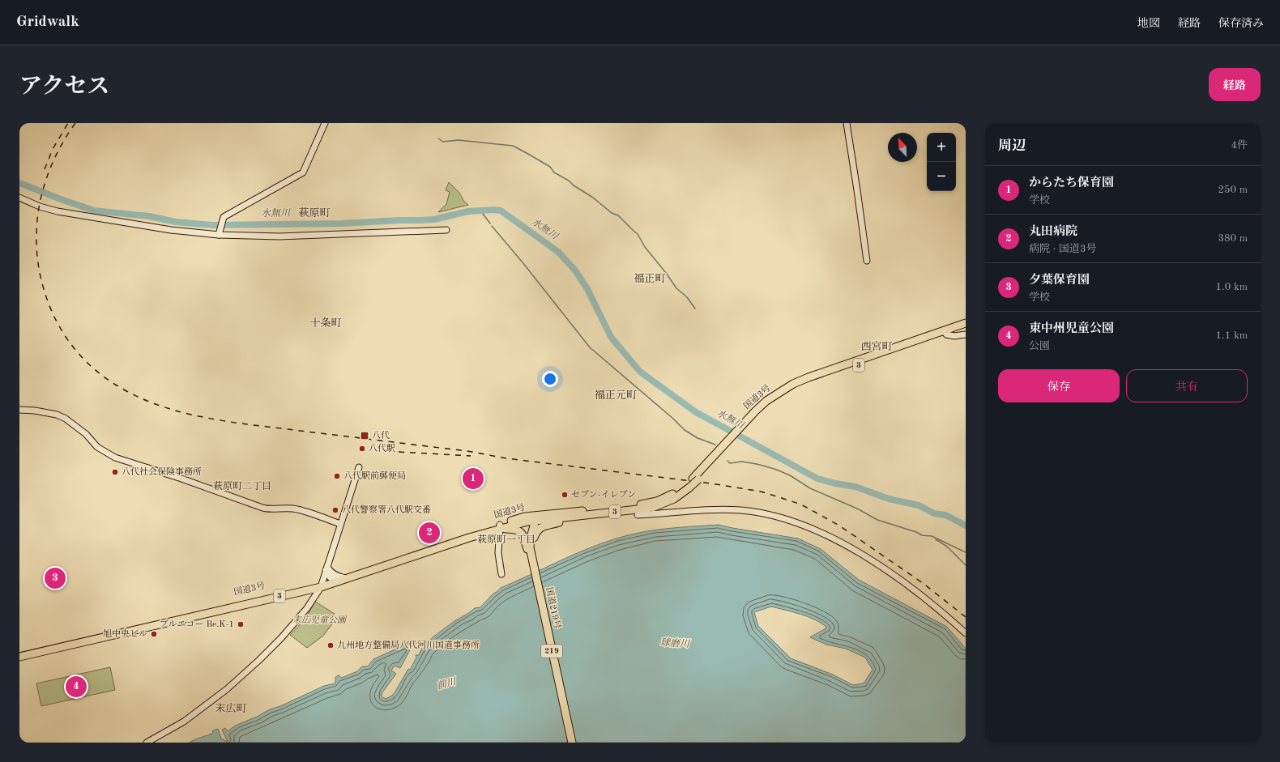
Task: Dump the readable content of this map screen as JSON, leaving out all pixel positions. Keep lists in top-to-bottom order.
{
  "streets": {
    "highway": [
      "3",
      "国道3号",
      "国道219号",
      "219"
    ]
  },
  "crossings": [
    ["国道3号", "国道219号"]
  ],
  "districts": [
    "萩原町",
    "福正町",
    "十条町",
    "西宮町",
    "福正元町",
    "萩原町二丁目",
    "萩原町一丁目",
    "末広町"
  ],
  "water": ["水無川", "球磨川", "前川"],
  "parks": ["末広児童公園"],
  "places": {
    "transit": ["八代"],
    "other": [
      "八代駅",
      "八代社会保険事務所",
      "八代駅前郵便局",
      "セブン-イレブン",
      "八代警察署八代駅交番",
      "ブルエコー Be.K-1",
      "旭中央ビル",
      "九州地方整備局八代河川国道事務所"
    ]
  },
  "north": "top left",
  "page": {
    "header": "Gridwalk",
    "nav": ["地図", "経路", "保存済み"],
    "title": "アクセス",
    "buttons": [
      "経路",
      ["保存", "共有"]
    ],
    "heading": ["周辺", "4件"],
    "map_buttons": ["+", "−"],
    "list": [
      {
        "mark": "1",
        "name": "からたち保育園",
        "note": "学校",
        "value": "250 m"
      },
      {
        "mark": "2",
        "name": "丸田病院",
        "note": "病院 · 国道3号",
        "value": "380 m"
      },
      {
        "mark": "3",
        "name": "夕葉保育園",
        "note": "学校",
        "value": "1.0 km"
      },
      {
        "mark": "4",
        "name": "東中州児童公園",
        "note": "公園",
        "value": "1.1 km"
      }
    ],
    "pins": [
      "1",
      "2",
      "3",
      "4"
    ]
  }
}
